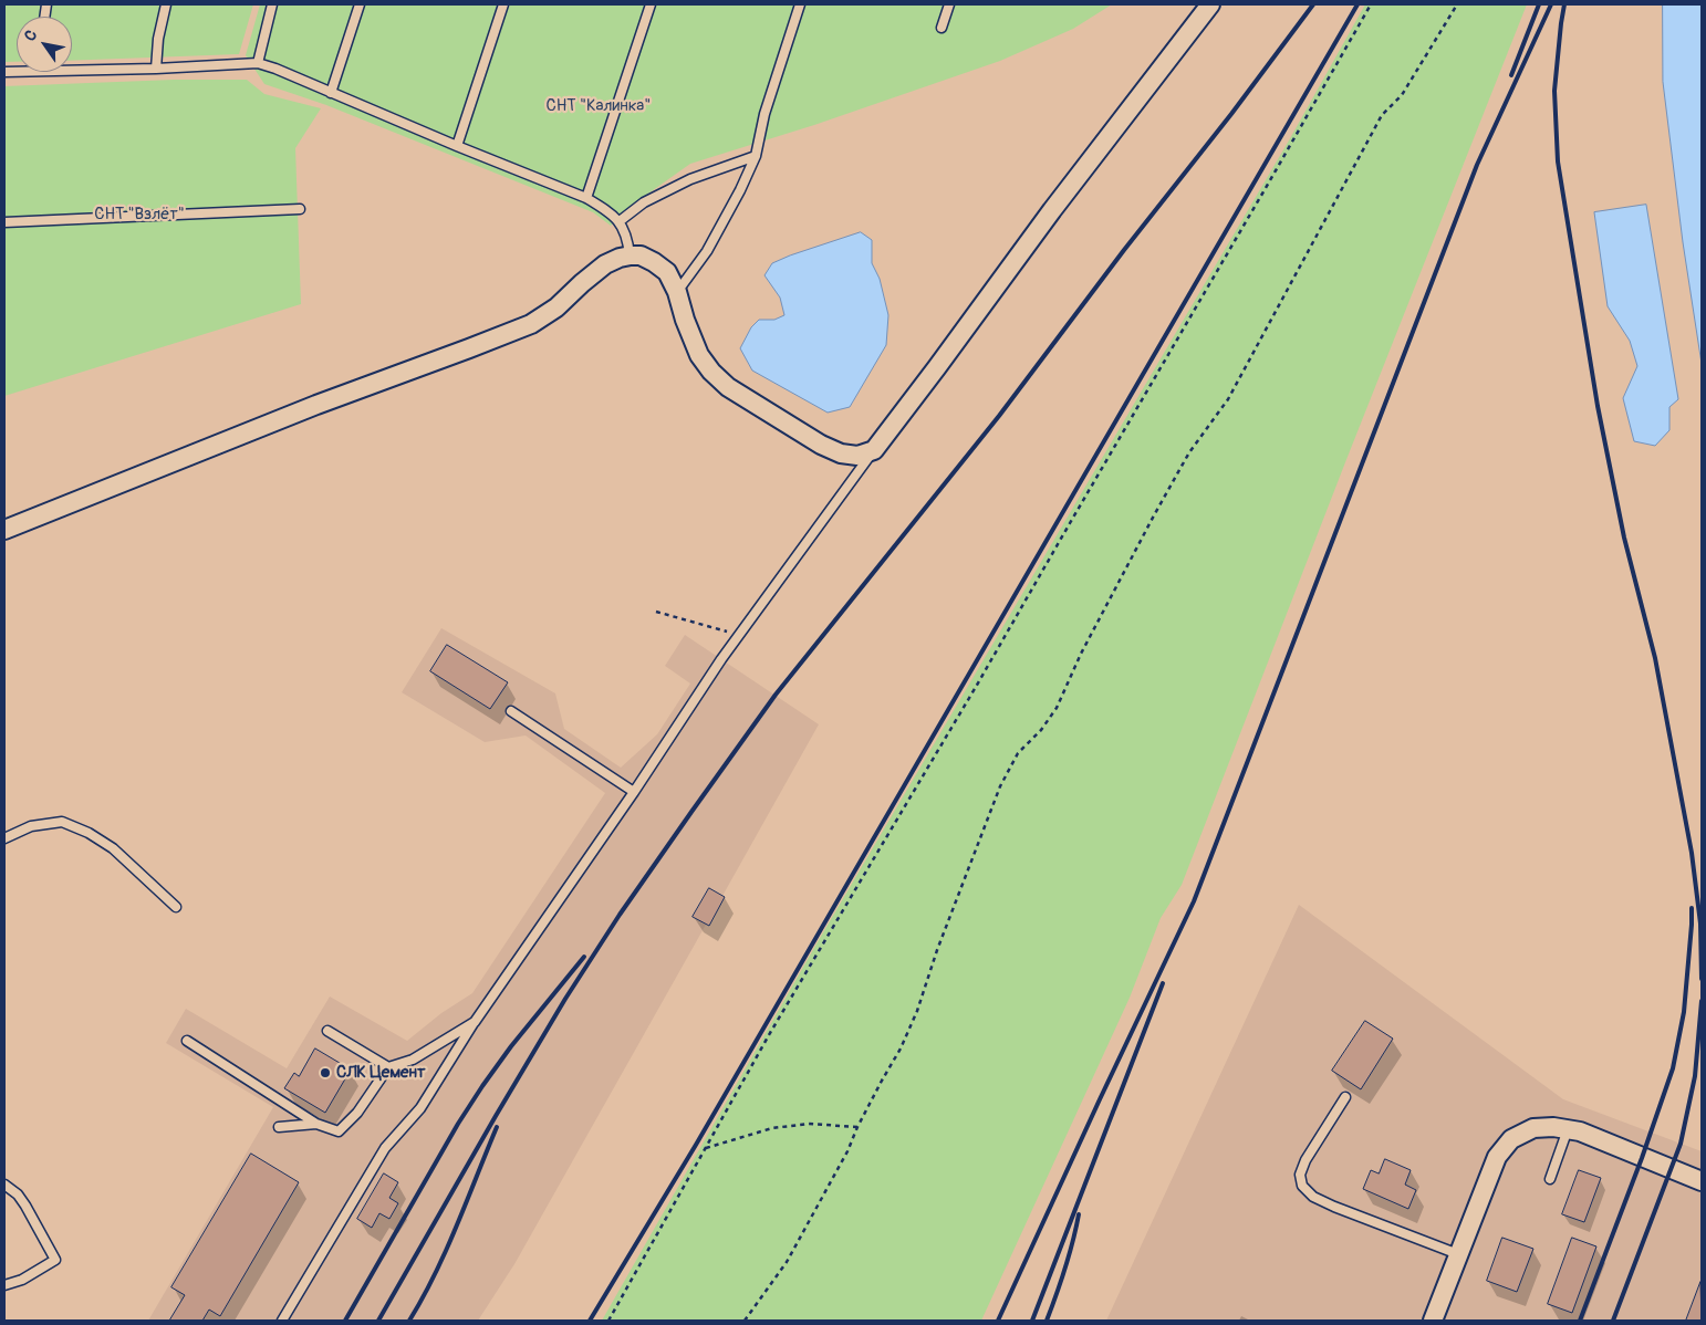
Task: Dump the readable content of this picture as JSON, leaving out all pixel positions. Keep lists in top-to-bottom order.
{
  "parks": ["СНТ \"Калинка\"", "СНТ \"Взлёт\""],
  "places": ["СЛК Цемент"],
  "north": "top left"
}
